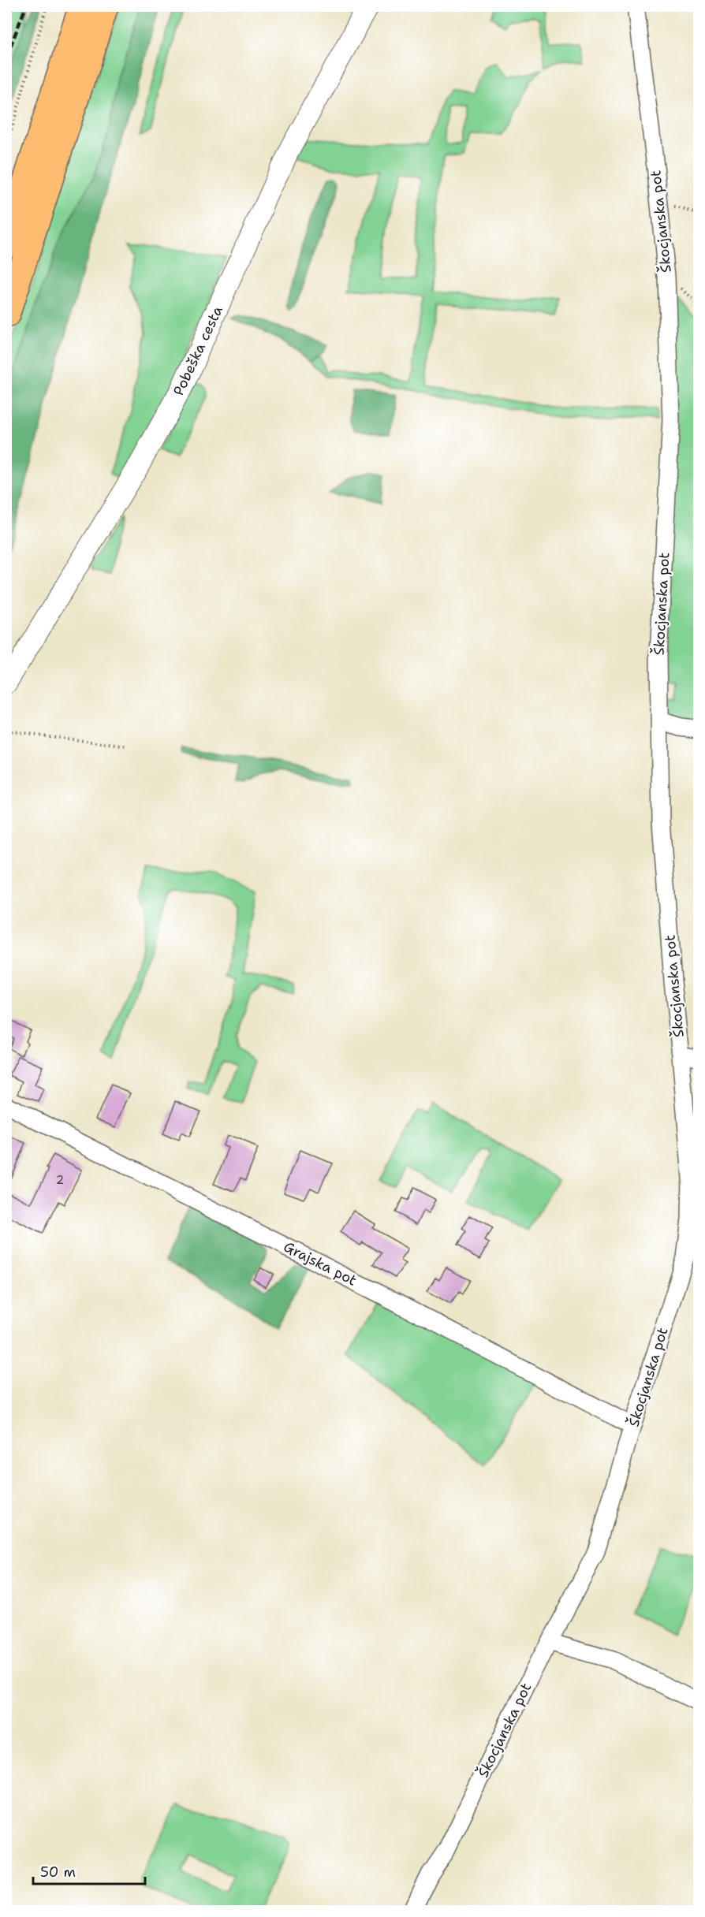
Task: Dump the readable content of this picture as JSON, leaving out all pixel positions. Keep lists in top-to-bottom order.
{
  "streets": {
    "street": ["Škocjanska pot", "Pobeška cesta", "Grajska pot"]
  },
  "crossings": [
    ["Škocjanska pot", "Grajska pot"]
  ],
  "house_numbers": ["2"],
  "scale_bar": "50 m"
}
